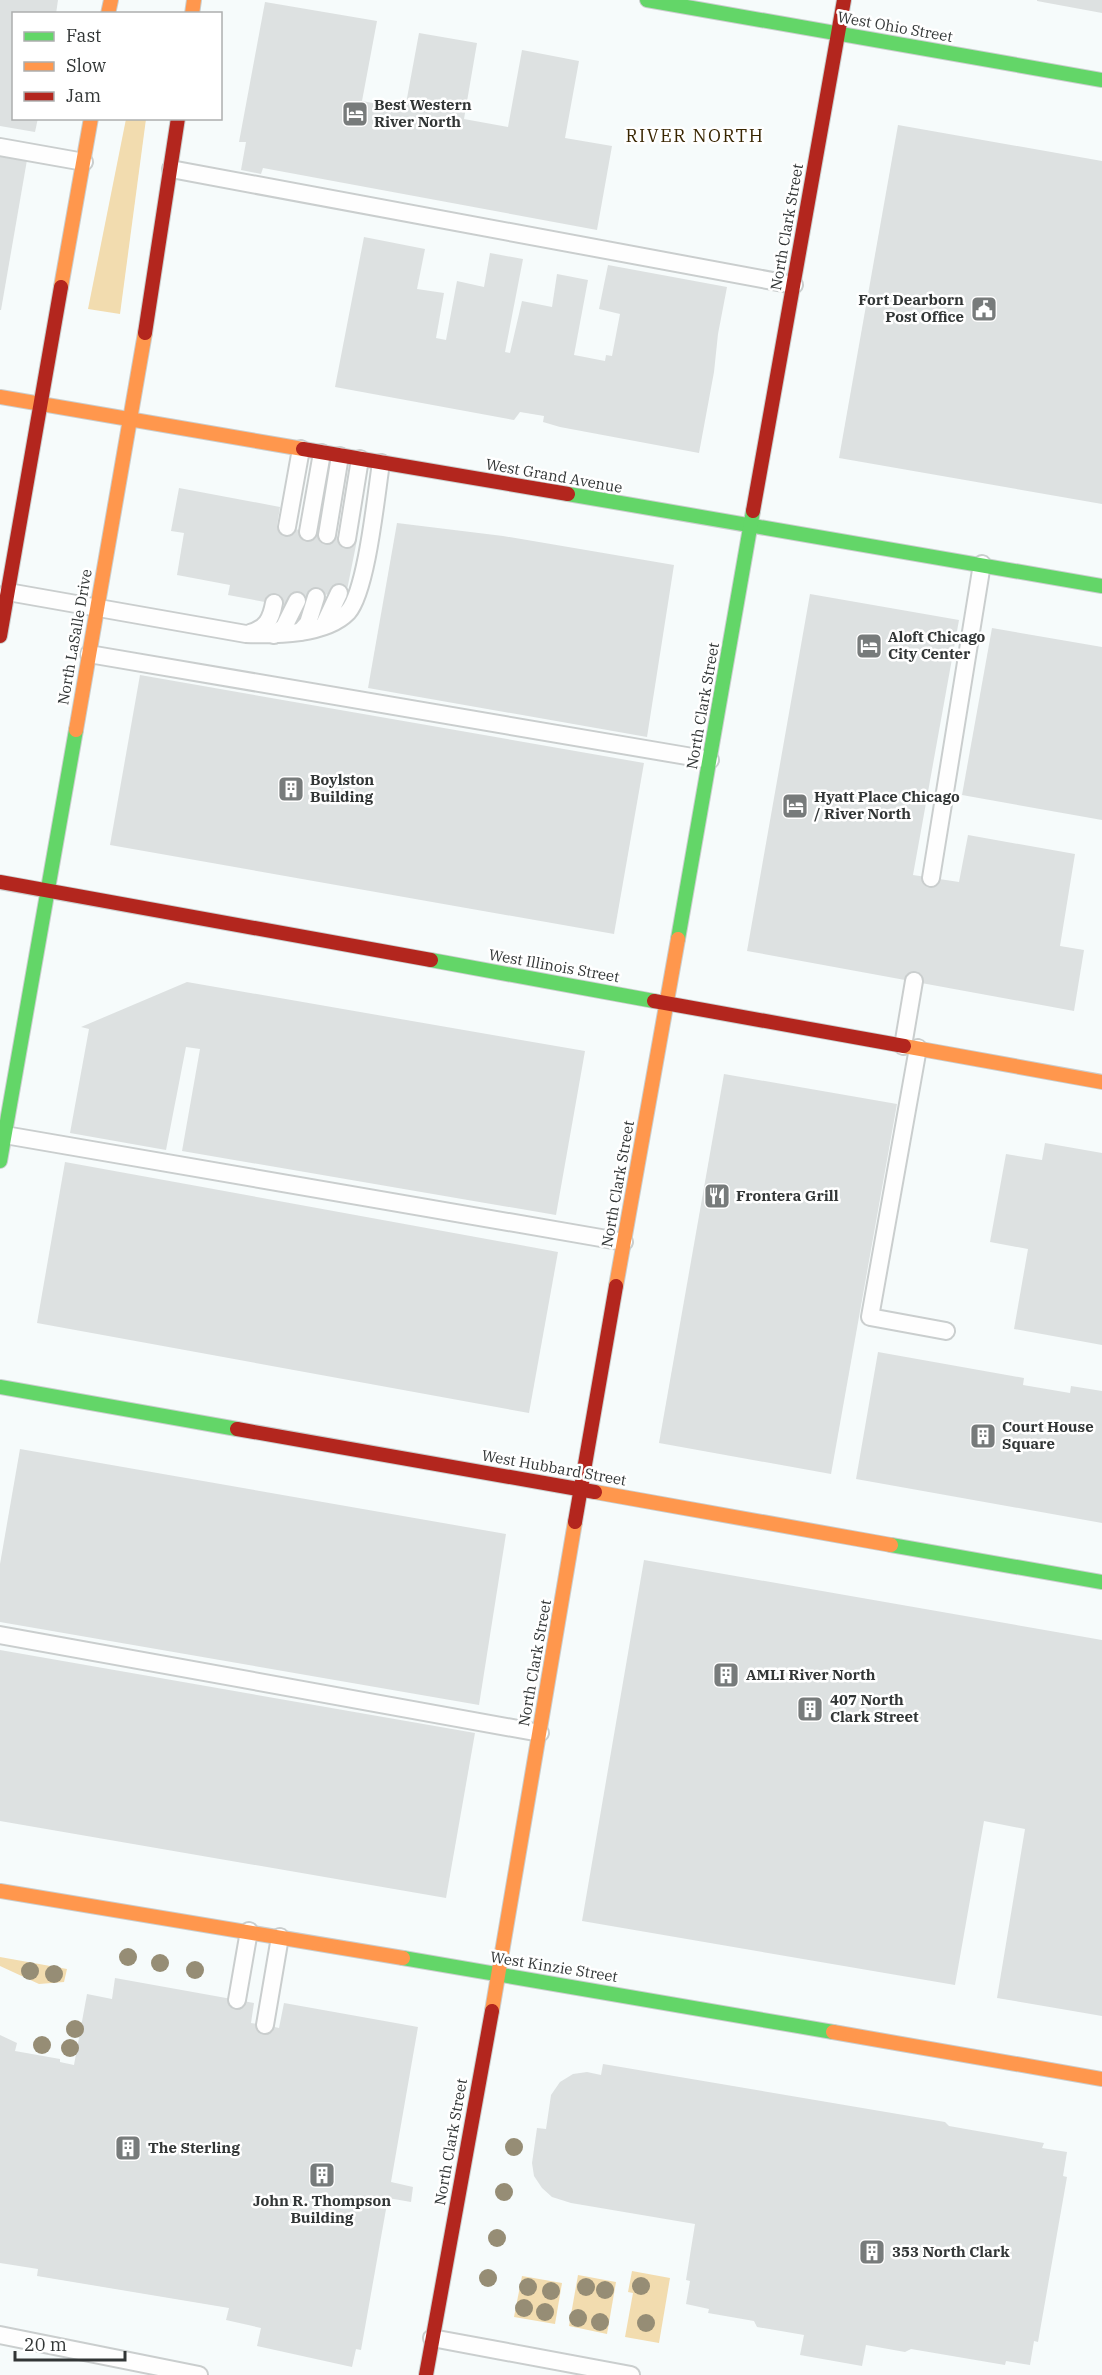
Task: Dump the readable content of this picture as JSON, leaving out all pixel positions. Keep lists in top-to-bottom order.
{
  "streets": {
    "main road": [
      "West Ohio Street",
      "North Clark Street",
      "West Grand Avenue",
      "North LaSalle Drive",
      "West Illinois Street",
      "West Hubbard Street",
      "West Kinzie Street"
    ]
  },
  "crossings": [
    ["West Ohio Street", "North Clark Street"],
    ["North Clark Street", "West Grand Avenue"],
    ["North Clark Street", "West Illinois Street"],
    ["North Clark Street", "West Hubbard Street"],
    ["North Clark Street", "West Kinzie Street"],
    ["West Grand Avenue", "North LaSalle Drive"],
    ["North LaSalle Drive", "West Illinois Street"]
  ],
  "districts": ["RIVER NORTH"],
  "places": {
    "hotel": ["Best Western River North", "Aloft Chicago City Center", "Hyatt Place Chicago / River North"],
    "public building": ["Fort Dearborn Post Office"],
    "building": [
      "Boylston Building",
      "Court House Square",
      "AMLI River North",
      "407 North Clark Street",
      "The Sterling",
      "John R. Thompson Building",
      "353 North Clark"
    ],
    "restaurant": ["Frontera Grill"]
  },
  "legend": ["Fast", "Slow", "Jam"],
  "scale_bar": "20 m"
}
